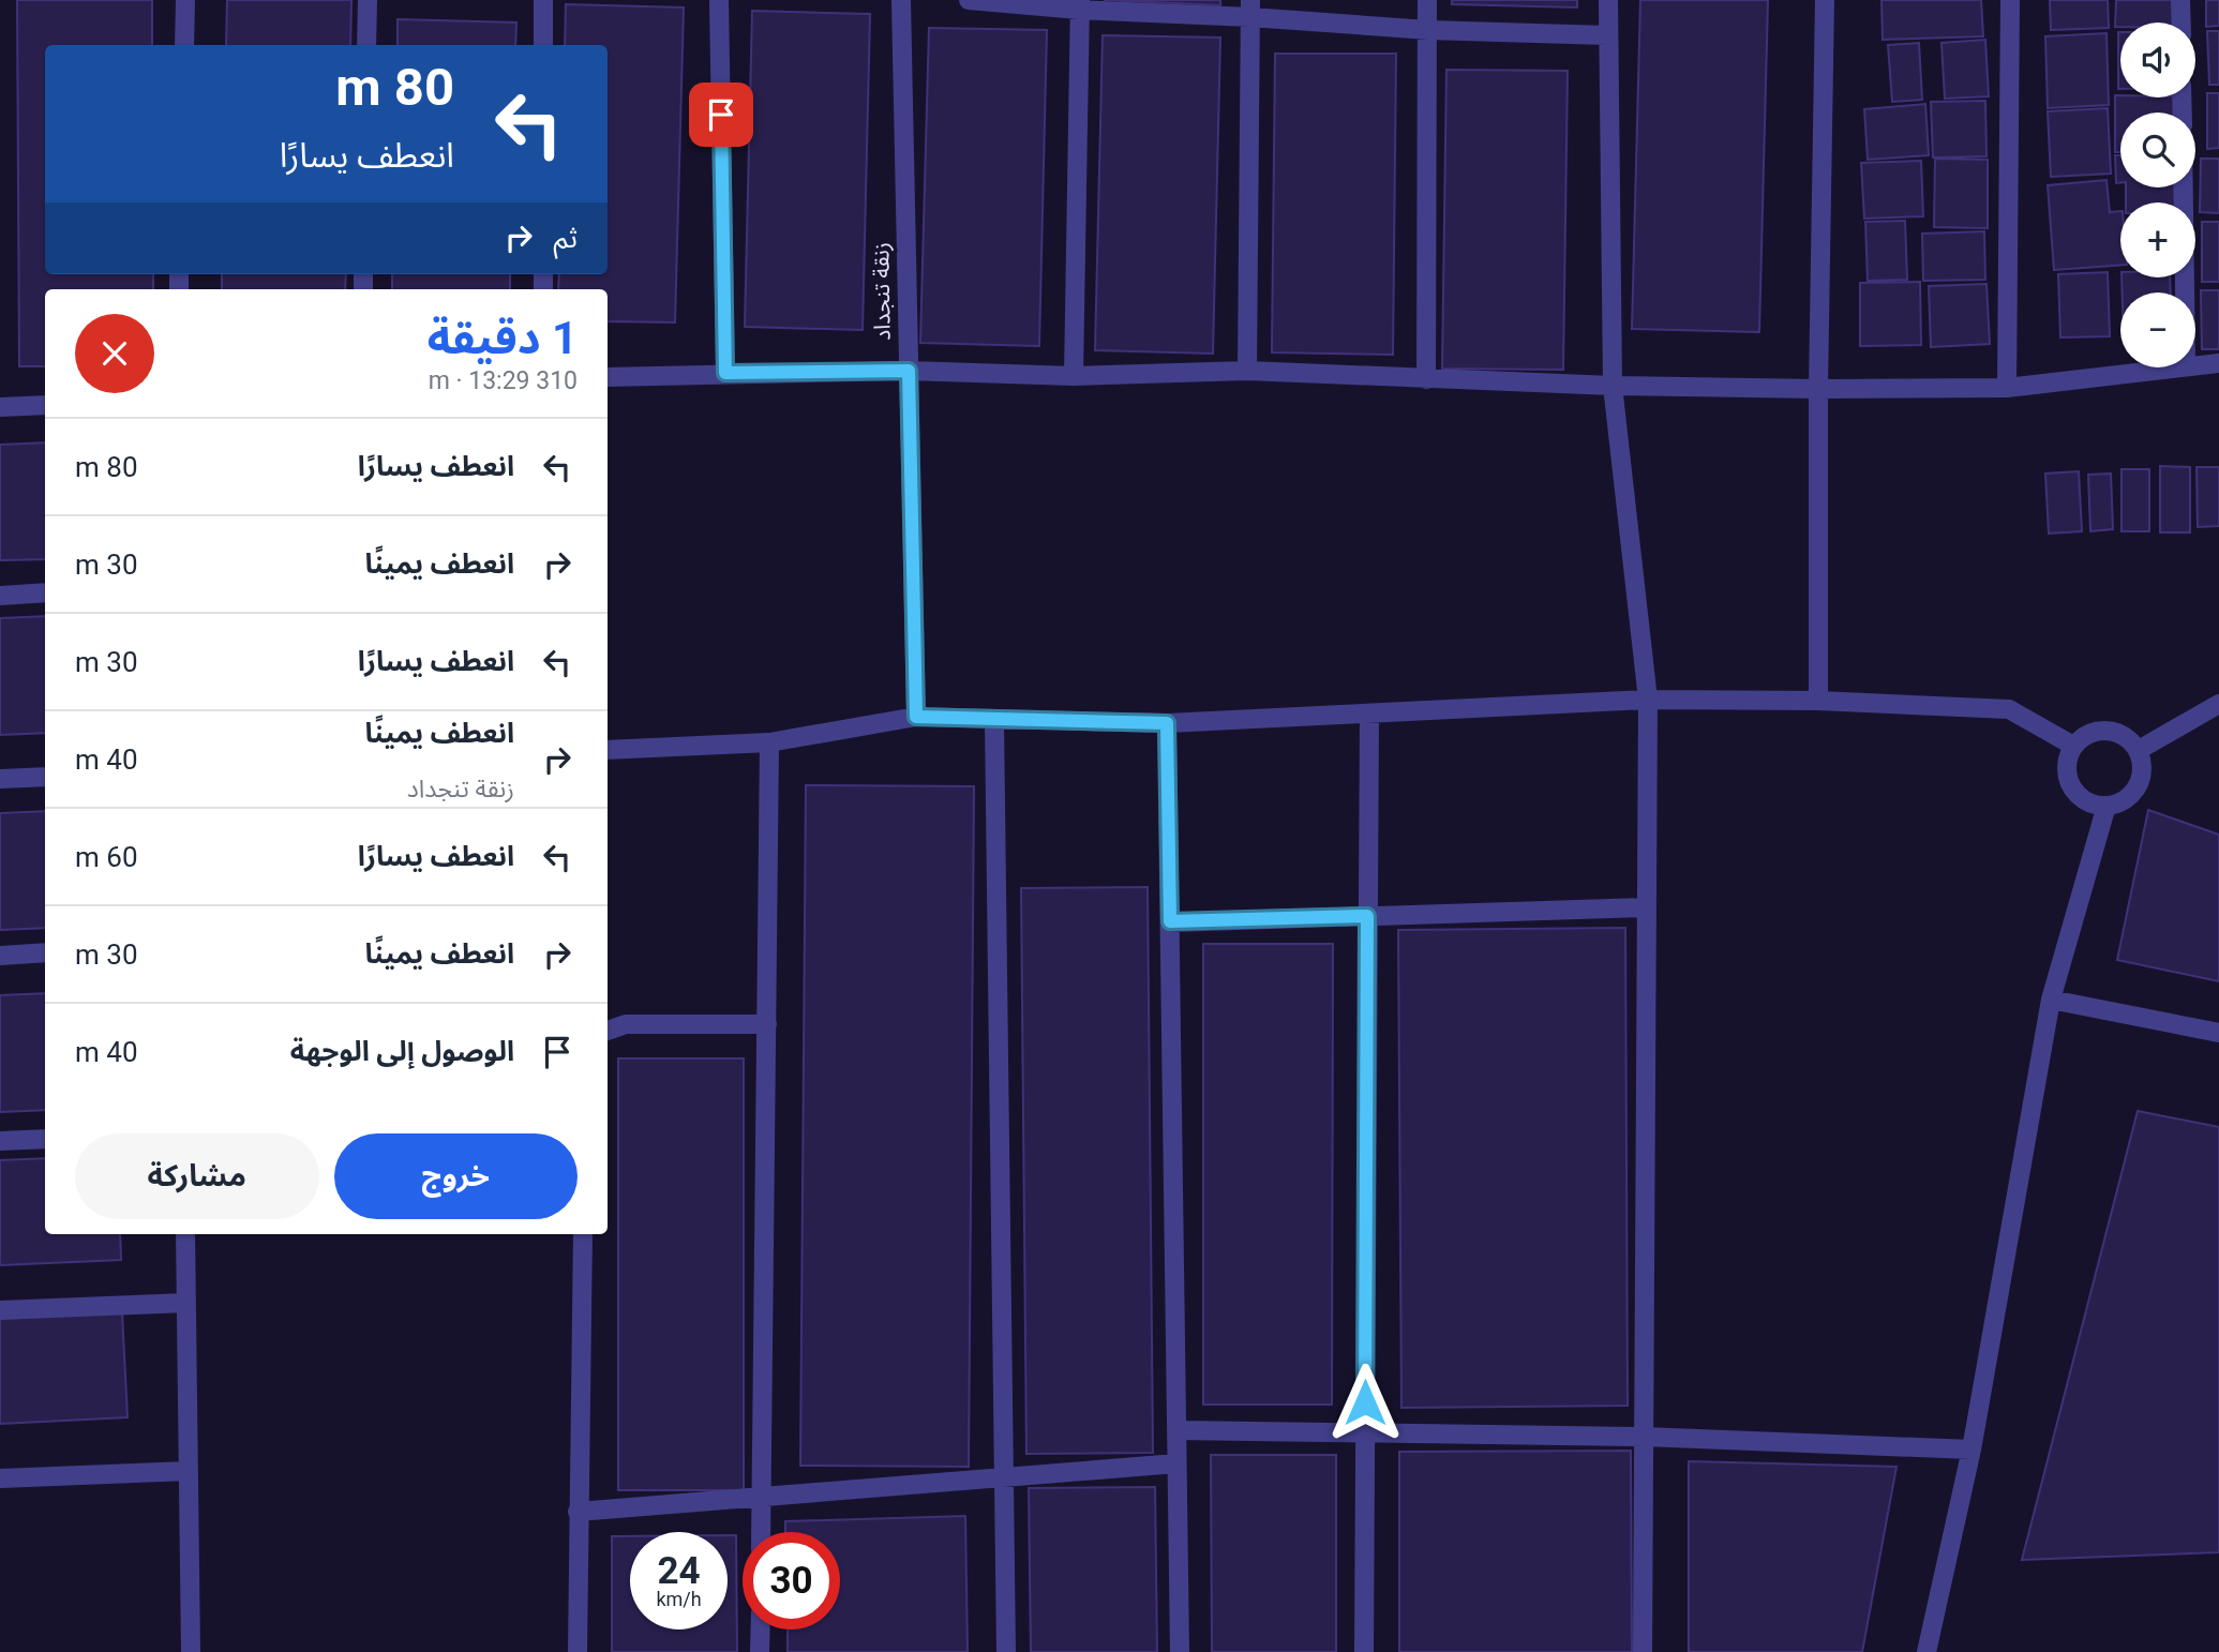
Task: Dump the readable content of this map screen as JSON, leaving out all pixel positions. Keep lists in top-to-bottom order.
{
  "streets": {
    "street": ["زنقة تنجداد"]
  },
  "page": {
    "map_buttons": ["+", "−"],
    "turn": ["80 m", "انعطف يسارًا"],
    "then": "ثم",
    "heading": ["1 دقيقة", "310 m · 13:29"],
    "list": [
      {
        "name": "انعطف يسارًا",
        "value": "80 m"
      },
      {
        "name": "انعطف يمينًا",
        "value": "30 m"
      },
      {
        "name": "انعطف يسارًا",
        "value": "30 m"
      },
      {
        "name": "انعطف يمينًا",
        "note": "زنقة تنجداد",
        "value": "40 m"
      },
      {
        "name": "انعطف يسارًا",
        "value": "60 m"
      },
      {
        "name": "انعطف يمينًا",
        "value": "30 m"
      },
      {
        "name": "الوصول إلى الوجهة",
        "value": "40 m"
      }
    ],
    "buttons": ["خروج", "مشاركة"],
    "speed": "24 km/h",
    "limit": "30"
  }
}
